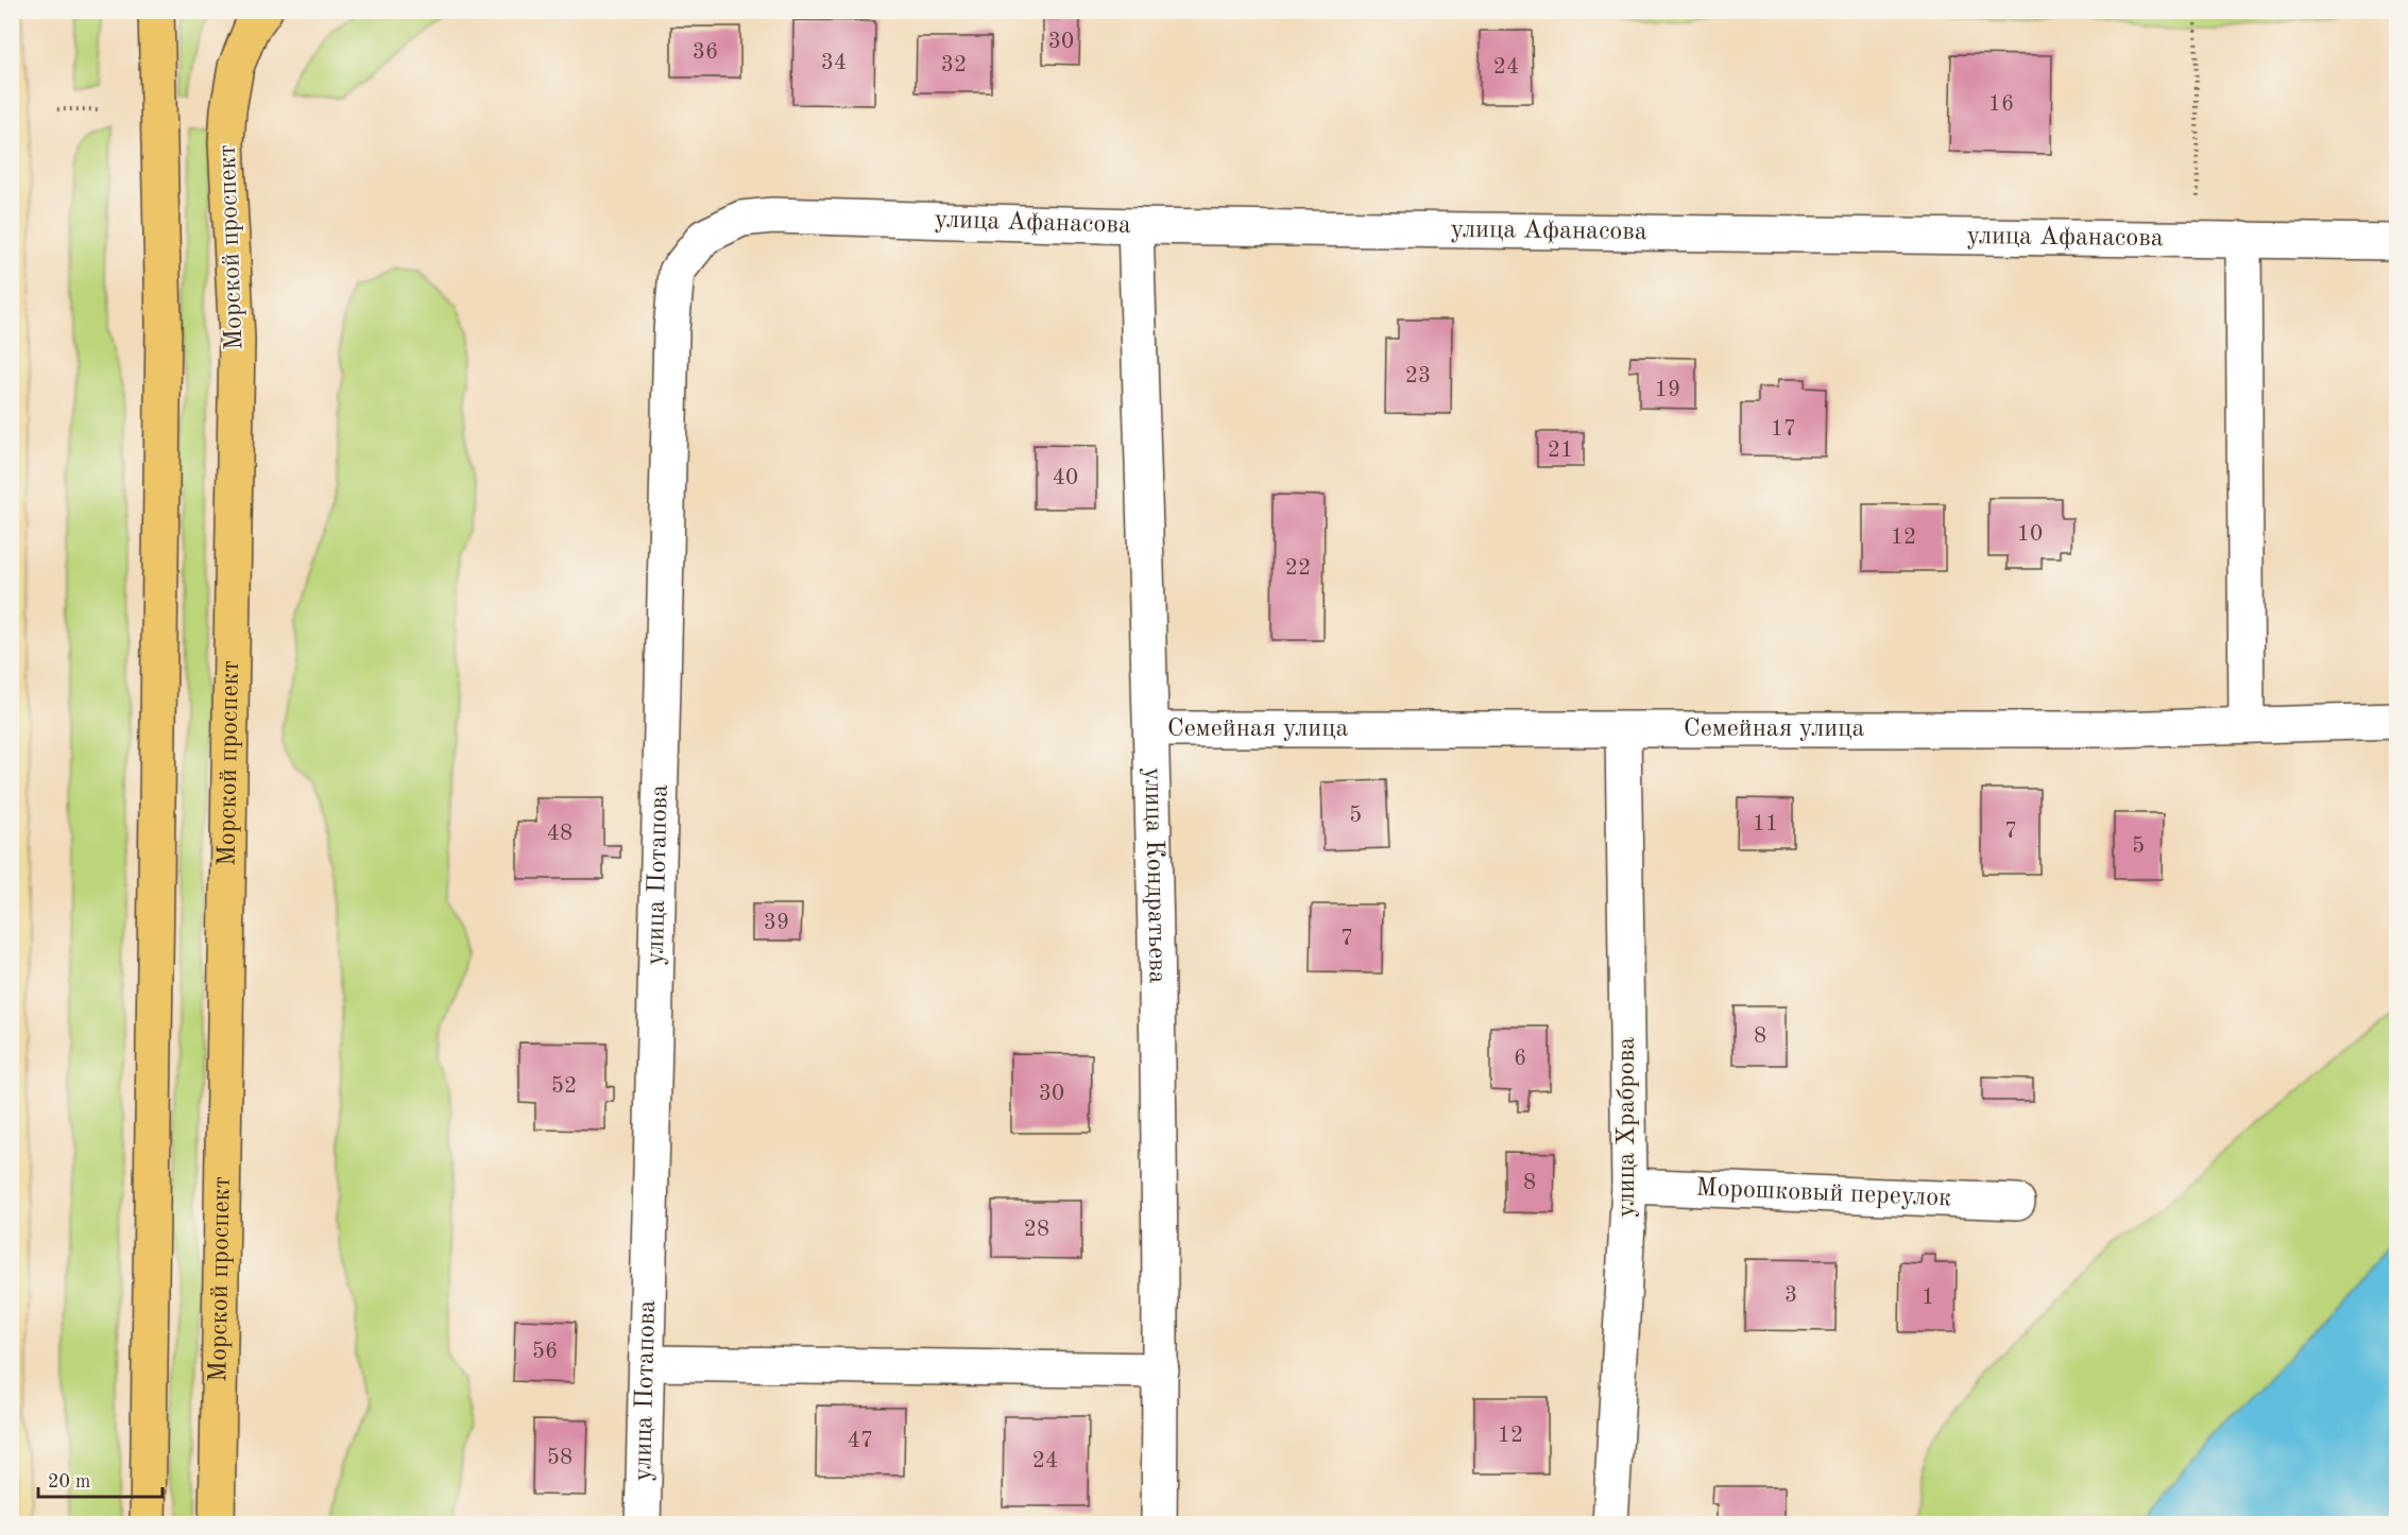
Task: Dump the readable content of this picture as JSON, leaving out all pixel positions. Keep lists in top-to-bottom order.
{
  "streets": {
    "main road": ["Морской проспект"],
    "street": [
      "улица Афанасова",
      "Семейная улица",
      "улица Кондратьева",
      "улица Потапова",
      "улица Храброва",
      "Морошковый переулок"
    ]
  },
  "crossings": [
    ["улица Афанасова", "улица Кондратьева"],
    ["улица Афанасова", "улица Потапова"],
    ["Семейная улица", "улица Кондратьева"],
    ["Семейная улица", "улица Храброва"],
    ["улица Храброва", "Морошковый переулок"]
  ],
  "house_numbers": [
    "30",
    "36",
    "34",
    "32",
    "24",
    "16",
    "23",
    "19",
    "17",
    "21",
    "40",
    "10",
    "12",
    "22",
    "5",
    "11",
    "7",
    "48",
    "5",
    "39",
    "7",
    "8",
    "6",
    "52",
    "30",
    "8",
    "28",
    "3",
    "1",
    "56",
    "12",
    "47",
    "58",
    "24"
  ],
  "scale_bar": "20 m"
}
